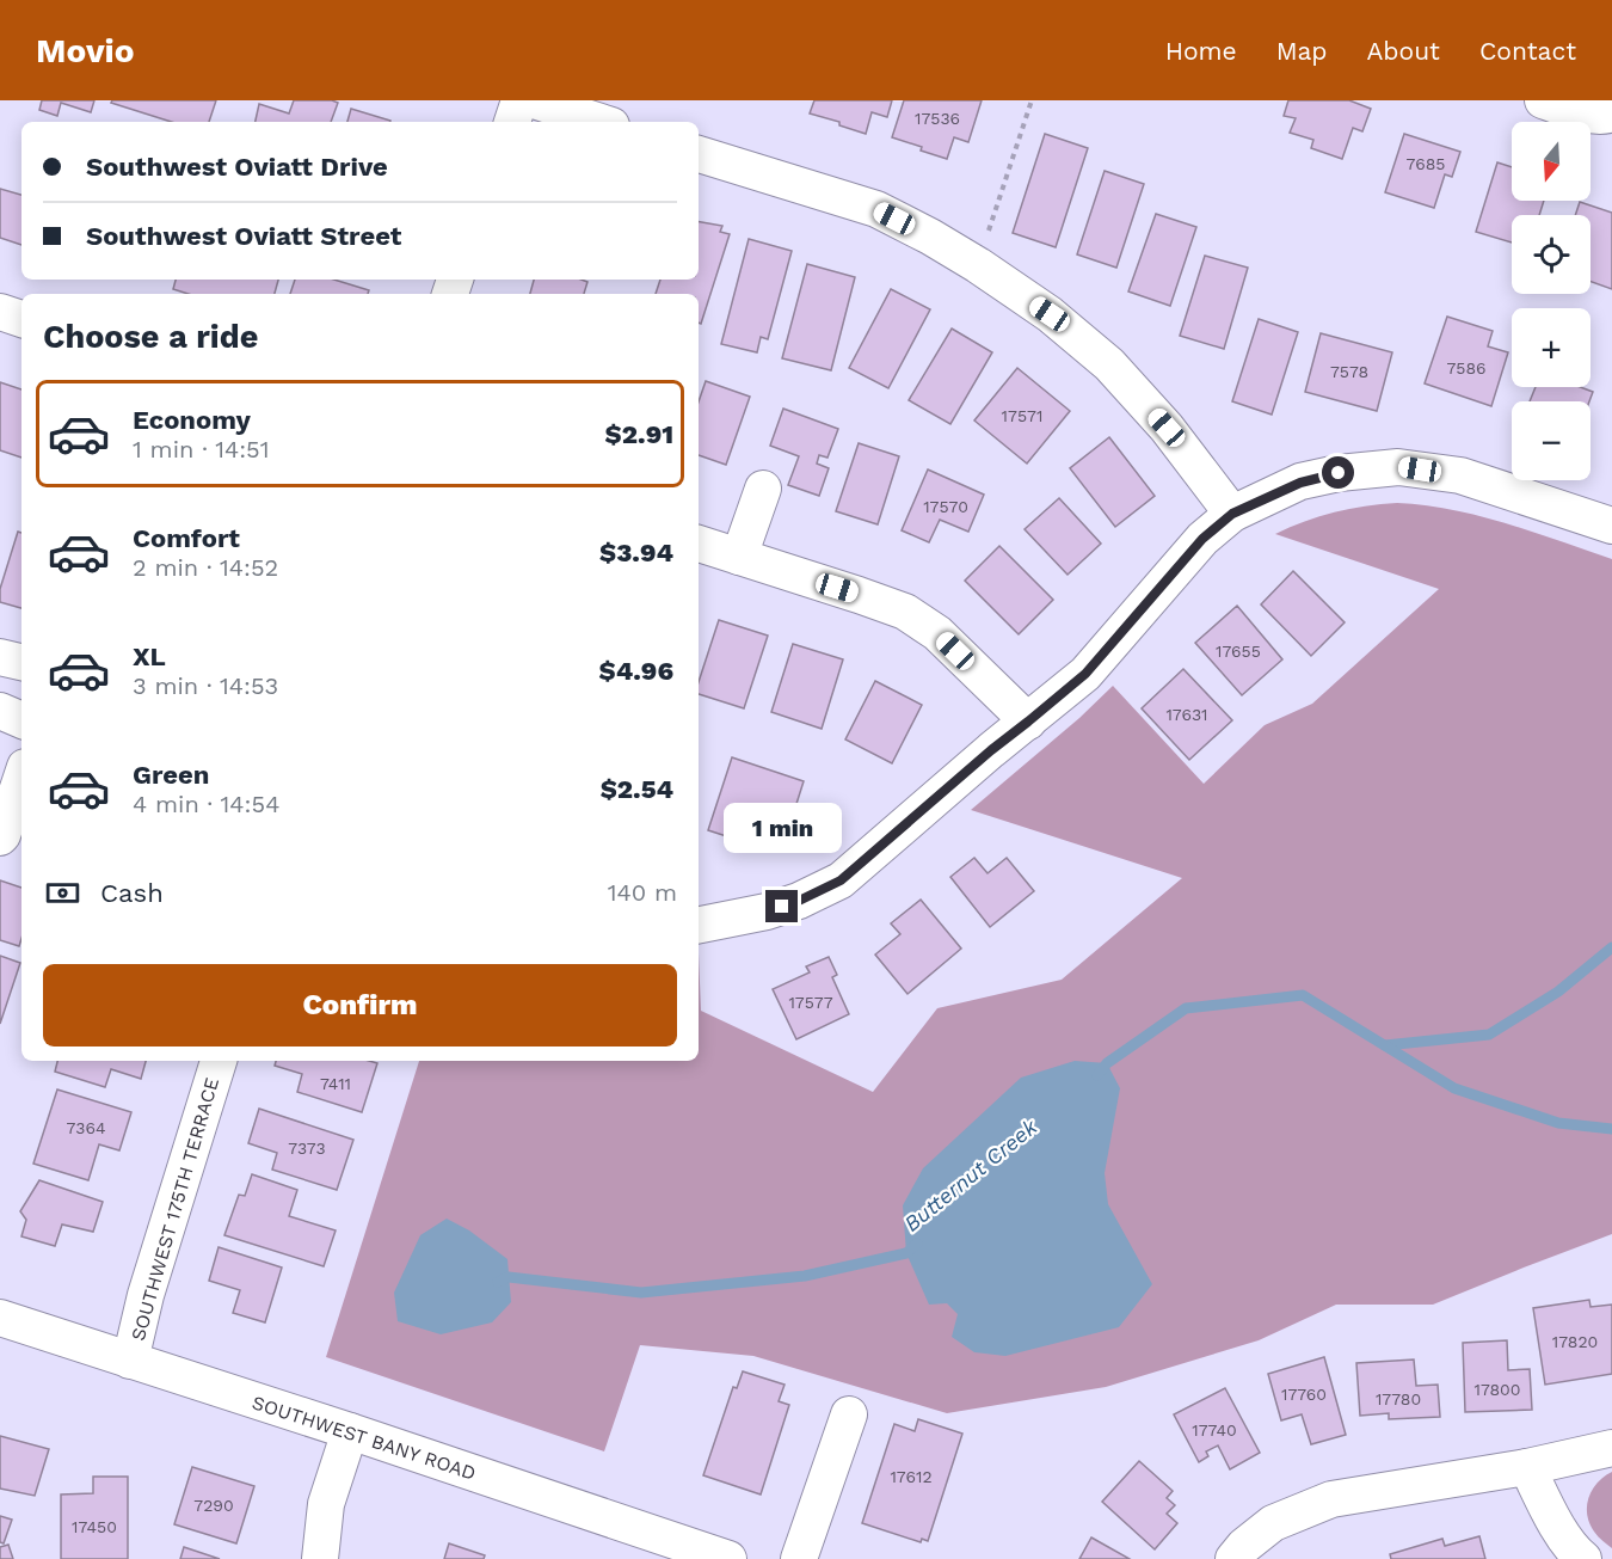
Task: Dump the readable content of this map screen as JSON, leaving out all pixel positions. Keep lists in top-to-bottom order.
{
  "streets": {
    "street": ["SOUTHWEST 175TH TERRACE", "SOUTHWEST BANY ROAD"]
  },
  "crossings": [
    ["SOUTHWEST 175TH TERRACE", "SOUTHWEST BANY ROAD"]
  ],
  "water": ["Butternut Creek"],
  "house_numbers": [
    "17536",
    "7685",
    "7586",
    "7578",
    "17571",
    "17570",
    "17655",
    "17631",
    "17577",
    "7411",
    "7364",
    "7373",
    "17820",
    "17800",
    "17760",
    "17780",
    "17740",
    "17612",
    "7290",
    "17450"
  ],
  "north": "bottom",
  "page": {
    "header": "Movio",
    "nav": [
      "Home",
      "Map",
      "About",
      "Contact"
    ],
    "map_buttons": ["+", "−"],
    "banner": ["Southwest Oviatt Drive", "Southwest Oviatt Street"],
    "heading": "Choose a ride",
    "list": [
      {
        "name": "Economy",
        "note": "1 min · 14:51",
        "value": "$2.91"
      },
      {
        "name": "Comfort",
        "note": "2 min · 14:52",
        "value": "$3.94"
      },
      {
        "name": "XL",
        "note": "3 min · 14:53",
        "value": "$4.96"
      },
      {
        "name": "Green",
        "note": "4 min · 14:54",
        "value": "$2.54"
      }
    ],
    "bubble": "1 min",
    "pay": ["Cash", "140 m"],
    "buttons": "Confirm"
  }
}
